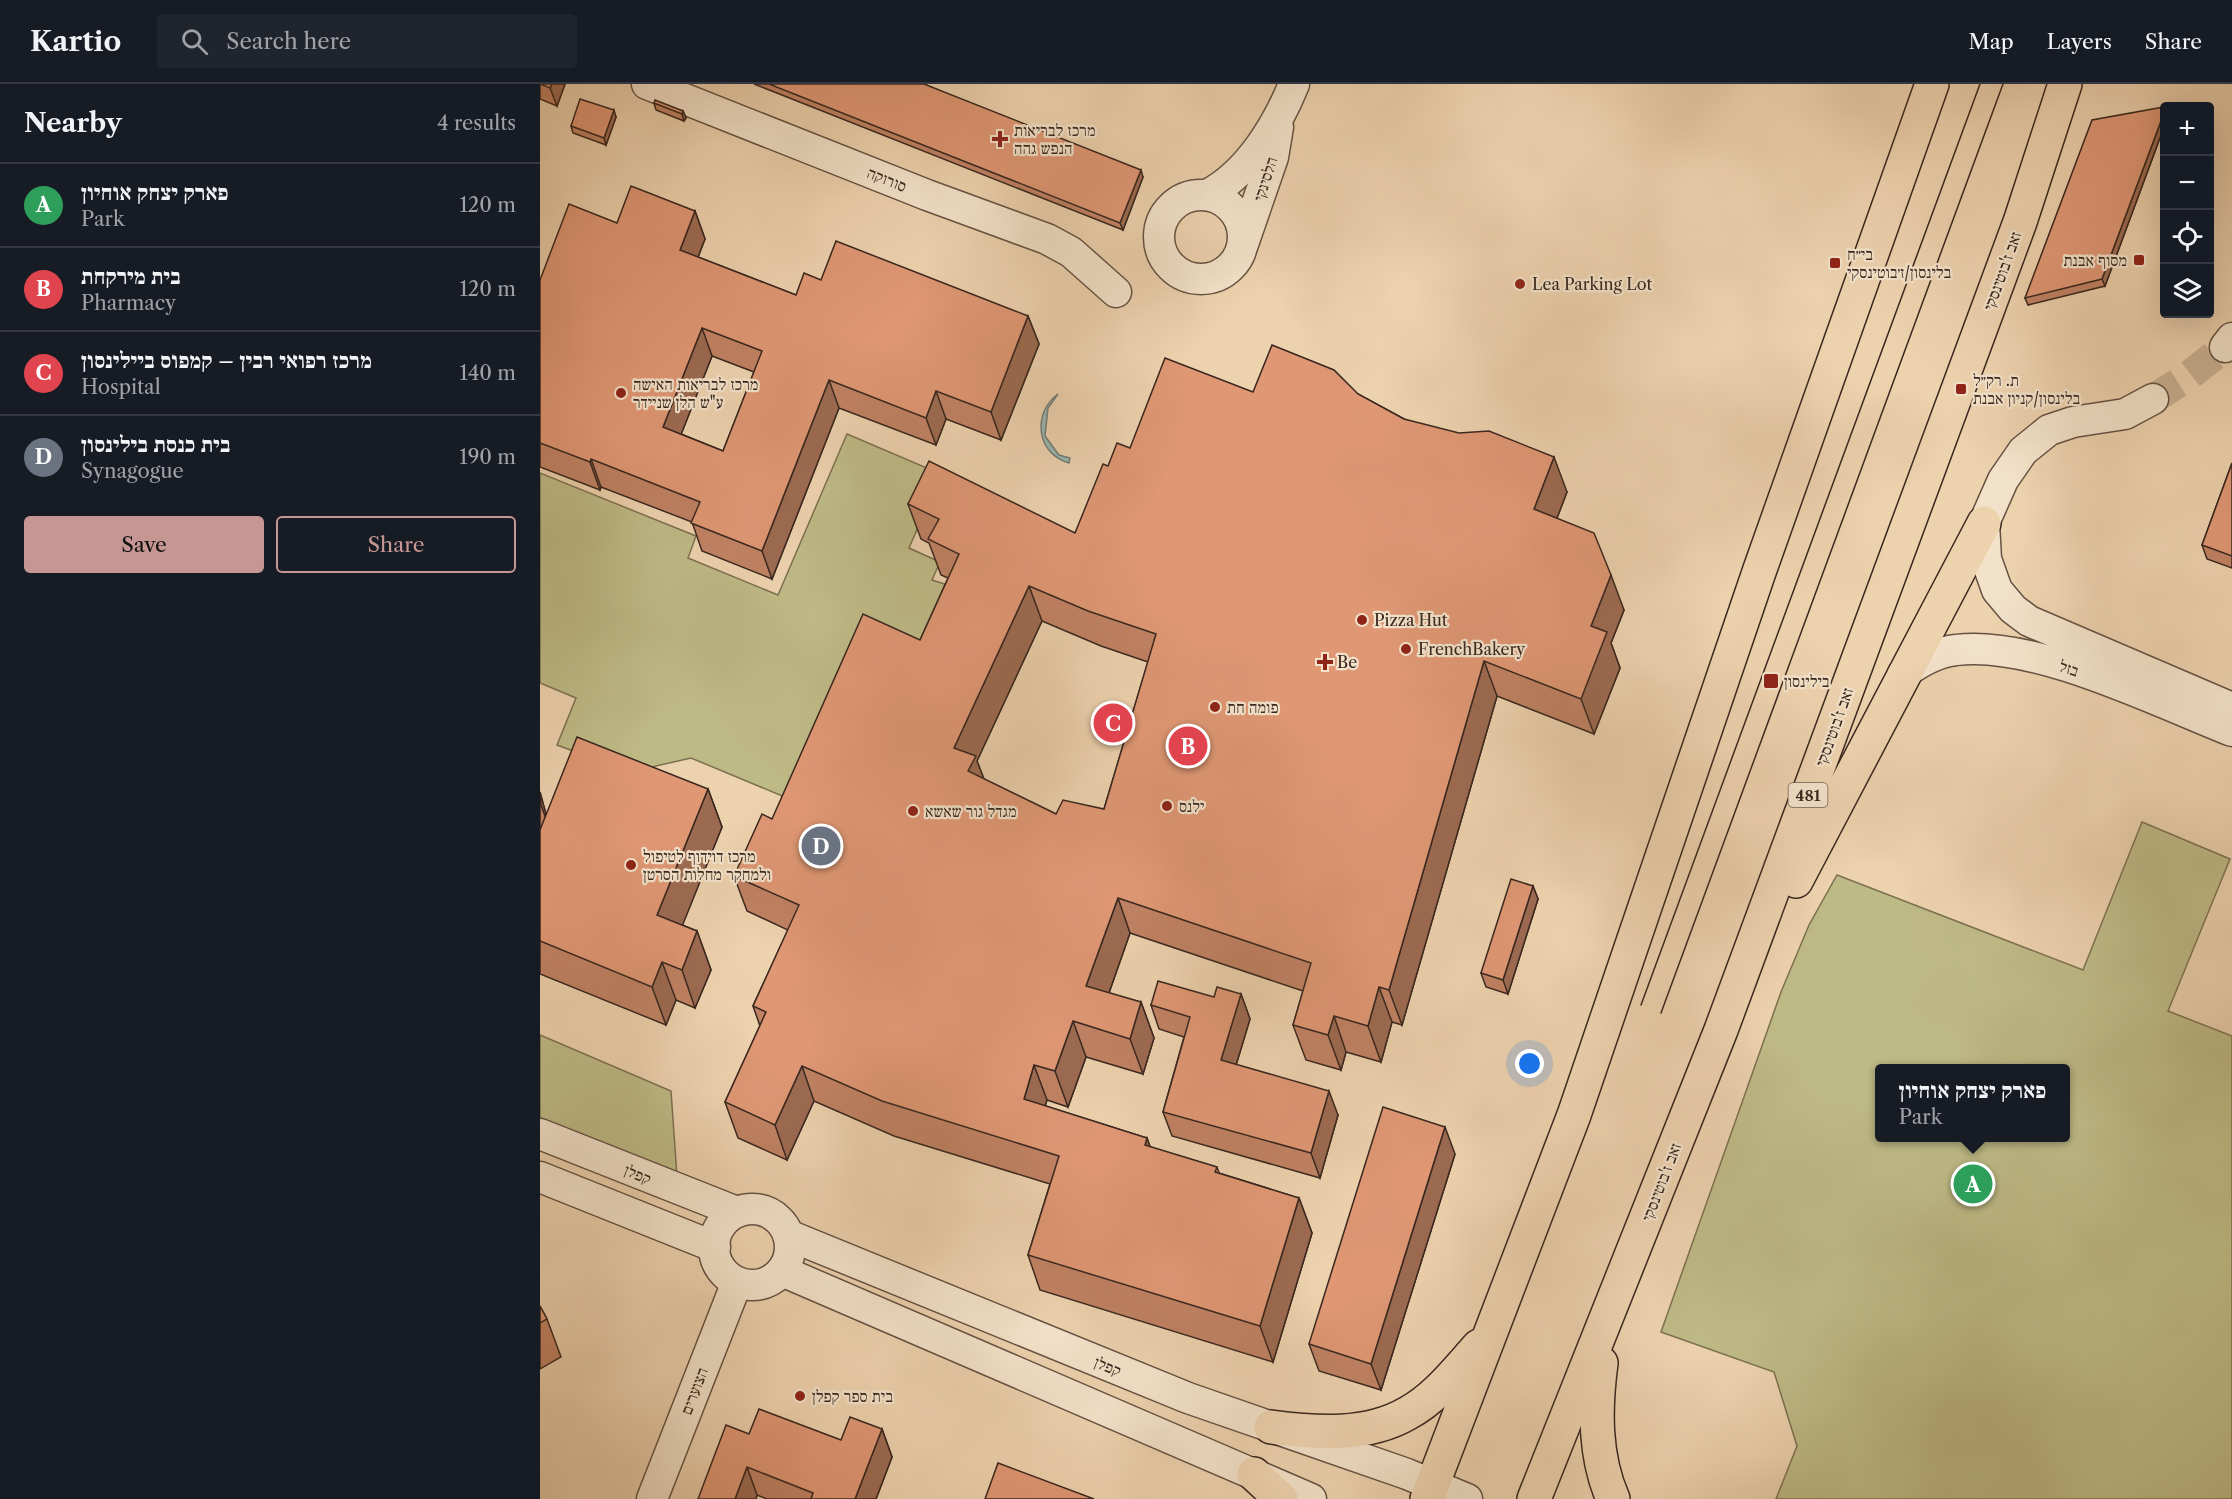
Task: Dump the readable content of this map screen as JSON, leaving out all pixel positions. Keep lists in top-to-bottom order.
{
  "streets": {
    "main road": ["זאב ז'בוטינסקי", "481"],
    "street": [
      "סורוקה",
      "הלסינקי",
      "בזל",
      "קפלן",
      "הצוערים"
    ]
  },
  "crossings": [
    ["קפלן", "הצוערים"]
  ],
  "places": {
    "health": ["מרכז לבריאות הנפש גהה", "Be"],
    "transit": [
      "מסוף אבנת",
      "בי״ח בלינסון/ז׳בוטינסקי",
      "ת. רק״ל בלינסון/קניון אבנת",
      "בילינסון"
    ],
    "other": [
      "Lea Parking Lot",
      "מרכז לבריאות האישה ע\"ש הלן שניידר",
      "Pizza Hut",
      "FrenchBakery",
      "פומה חת",
      "ילנס",
      "מגדל גור שאשא",
      "מרכז דוידוף לטיפול ולמחקר מחלות הסרטן",
      "בית ספר קפלן"
    ]
  },
  "page": {
    "header": "Kartio",
    "search": "Search here",
    "nav": ["Map", "Layers", "Share"],
    "heading": ["Nearby", "4 results"],
    "map_buttons": ["+", "−"],
    "list": [
      {
        "mark": "A",
        "name": "פארק יצחק אוחיון",
        "note": "Park",
        "value": "120 m"
      },
      {
        "mark": "B",
        "name": "בית מירקחת",
        "note": "Pharmacy",
        "value": "120 m"
      },
      {
        "mark": "C",
        "name": "מרכז רפואי רבין – קמפוס ביילינסון",
        "note": "Hospital",
        "value": "140 m"
      },
      {
        "mark": "D",
        "name": "בית כנסת בילינסון",
        "note": "Synagogue",
        "value": "190 m"
      }
    ],
    "buttons": ["Save", "Share"],
    "pins": [
      "C",
      "B",
      "D",
      "A"
    ],
    "popup": ["פארק יצחק אוחיון", "Park"]
  }
}
